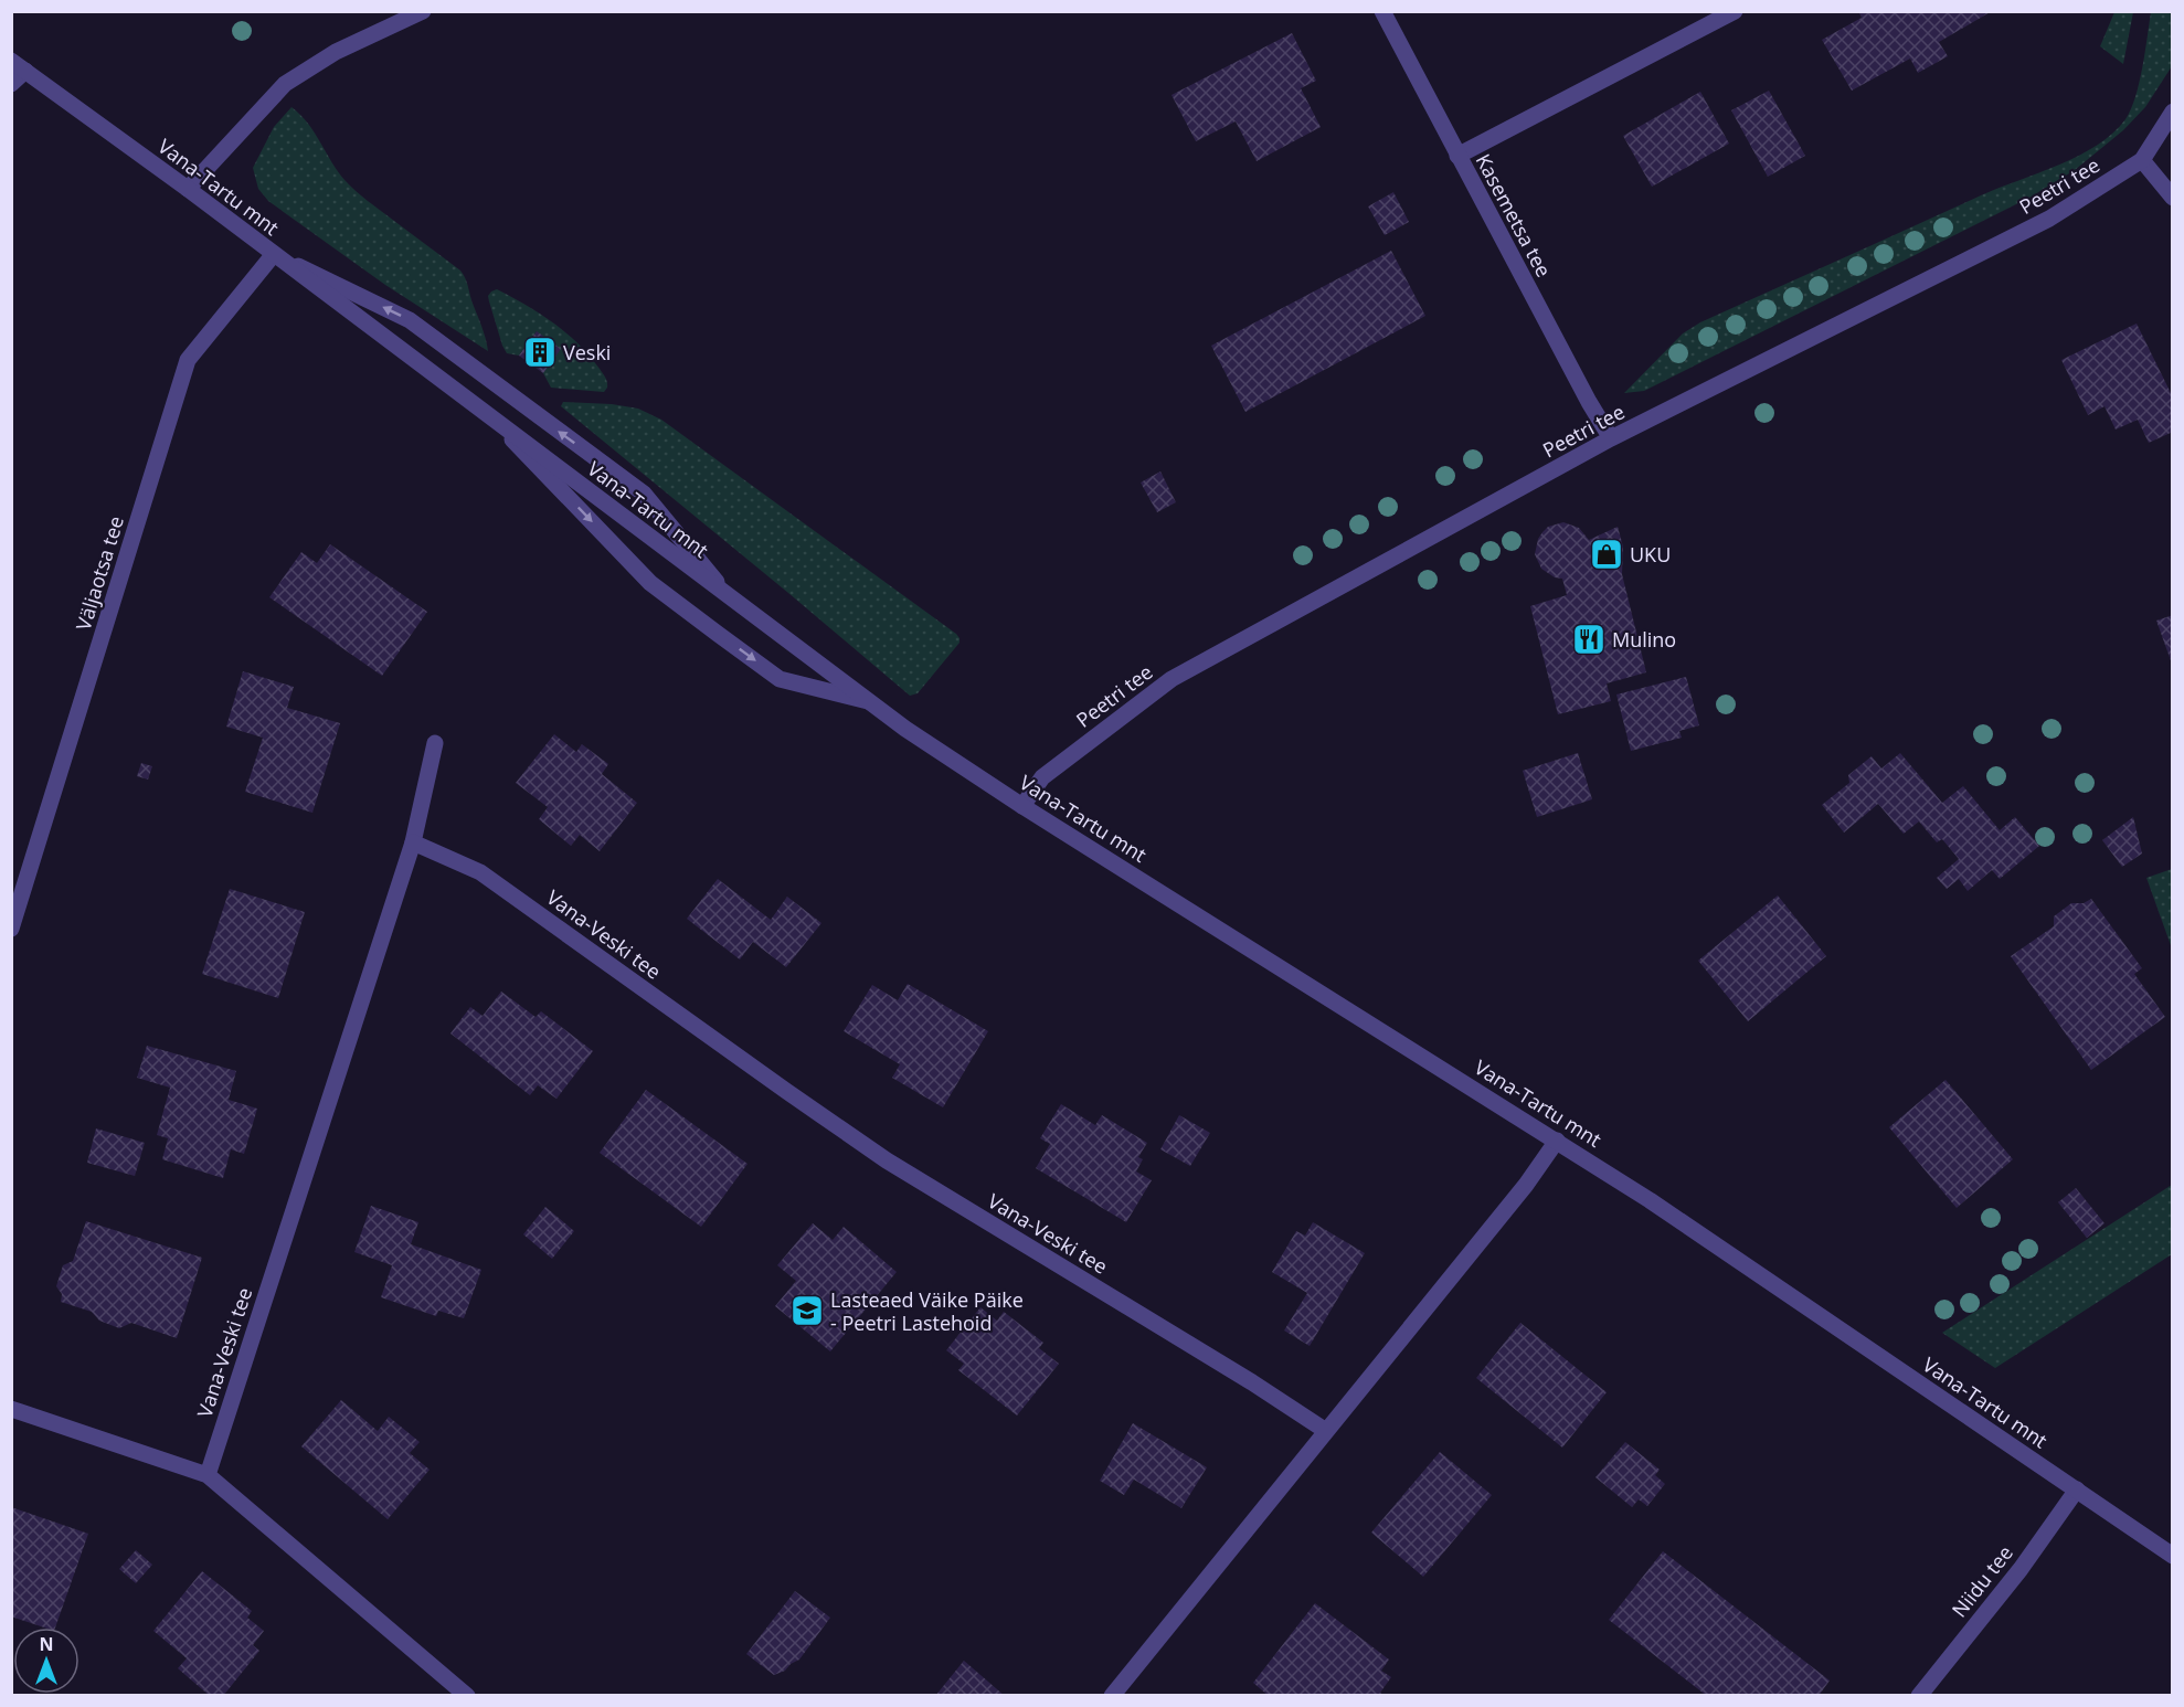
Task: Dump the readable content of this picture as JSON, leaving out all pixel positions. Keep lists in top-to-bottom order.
{
  "streets": {
    "street": [
      "Peetri tee",
      "Vana-Tartu mnt",
      "Kasemetsa tee",
      "Väljaotsa tee",
      "Vana-Veski tee",
      "Niidu tee"
    ]
  },
  "crossings": [
    ["Peetri tee", "Vana-Tartu mnt"],
    ["Peetri tee", "Kasemetsa tee"],
    ["Vana-Tartu mnt", "Väljaotsa tee"],
    ["Vana-Tartu mnt", "Niidu tee"]
  ],
  "places": {
    "building": ["Veski"],
    "shop": ["UKU"],
    "restaurant": ["Mulino"],
    "school or university": ["Lasteaed Väike Päike - Peetri Lastehoid"]
  },
  "north": "top"
}
